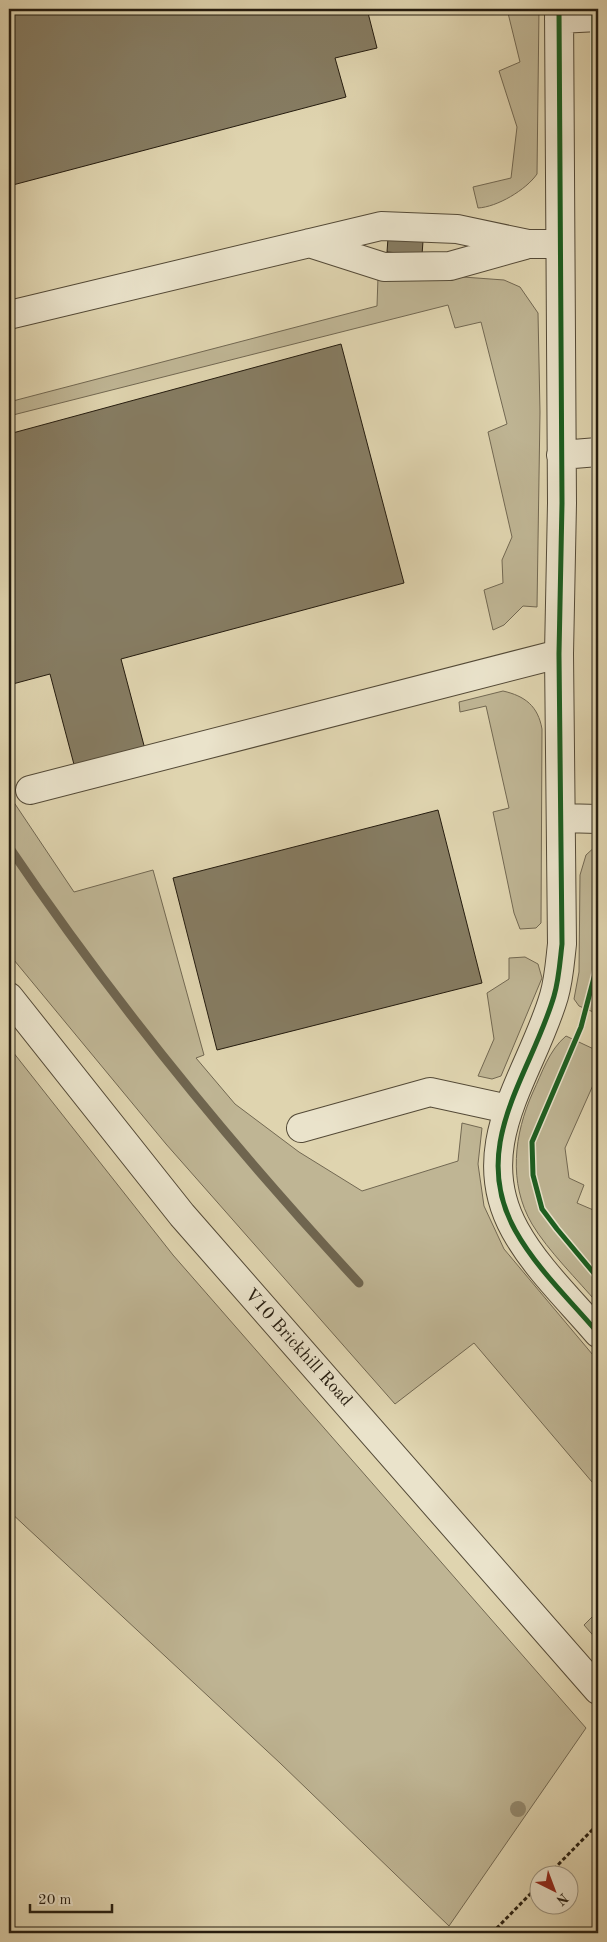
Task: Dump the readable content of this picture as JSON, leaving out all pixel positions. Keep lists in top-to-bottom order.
{
  "streets": {
    "street": ["V10 Brickhill Road"]
  },
  "scale_bar": "20 m",
  "north": "bottom right"
}
